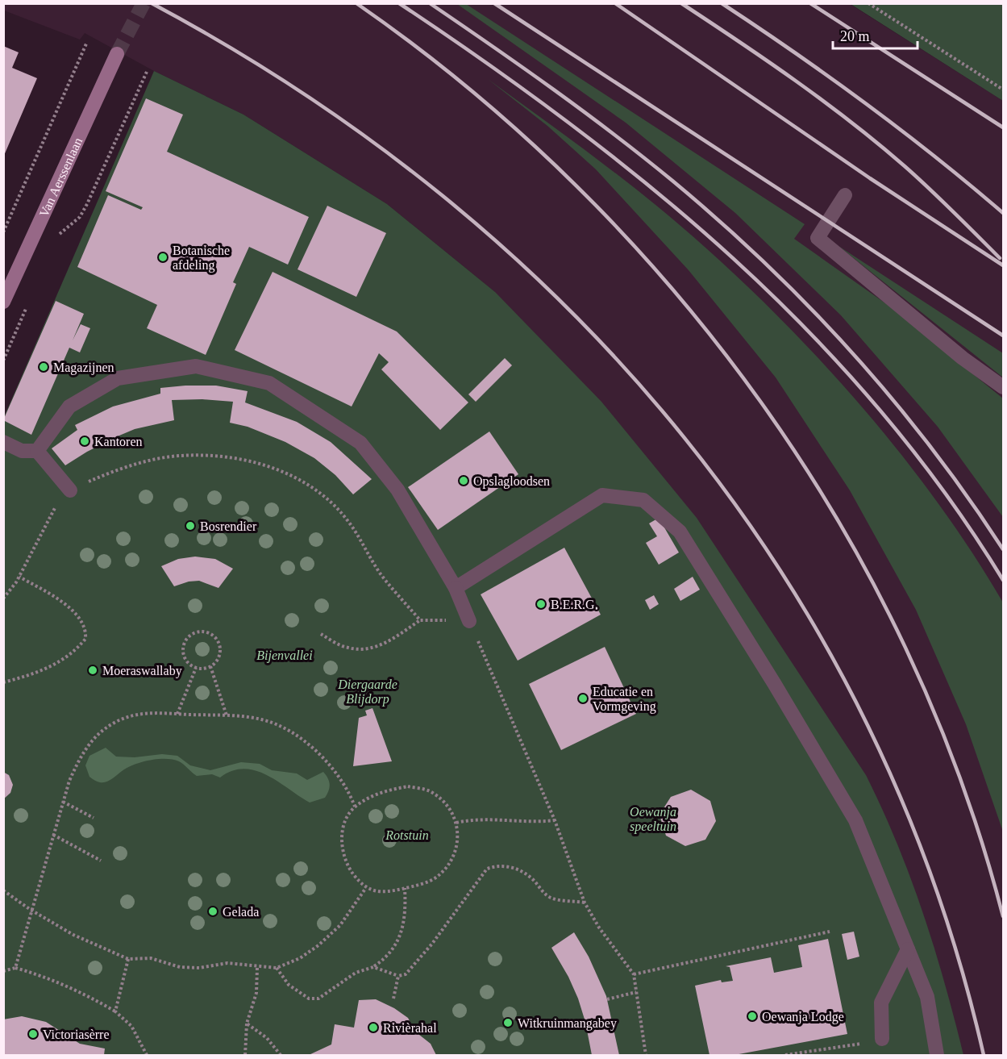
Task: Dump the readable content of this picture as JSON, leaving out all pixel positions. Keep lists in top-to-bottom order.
{
  "streets": {
    "street": ["Van Aerssenlaan"]
  },
  "parks": [
    "Bijenvallei",
    "Diergaarde Blijdorp",
    "Oewanja speeltuin",
    "Rotstuin"
  ],
  "places": [
    "Botanische afdeling",
    "Magazijnen",
    "Kantoren",
    "Opslagloodsen",
    "Bosrendier",
    "B.E.R.G.",
    "Moeraswallaby",
    "Educatie en Vormgeving",
    "Gelada",
    "Oewanja Lodge",
    "Witkruinmangabey",
    "Rivièrahal",
    "Victoriasèrre"
  ],
  "scale_bar": "20 m"
}
